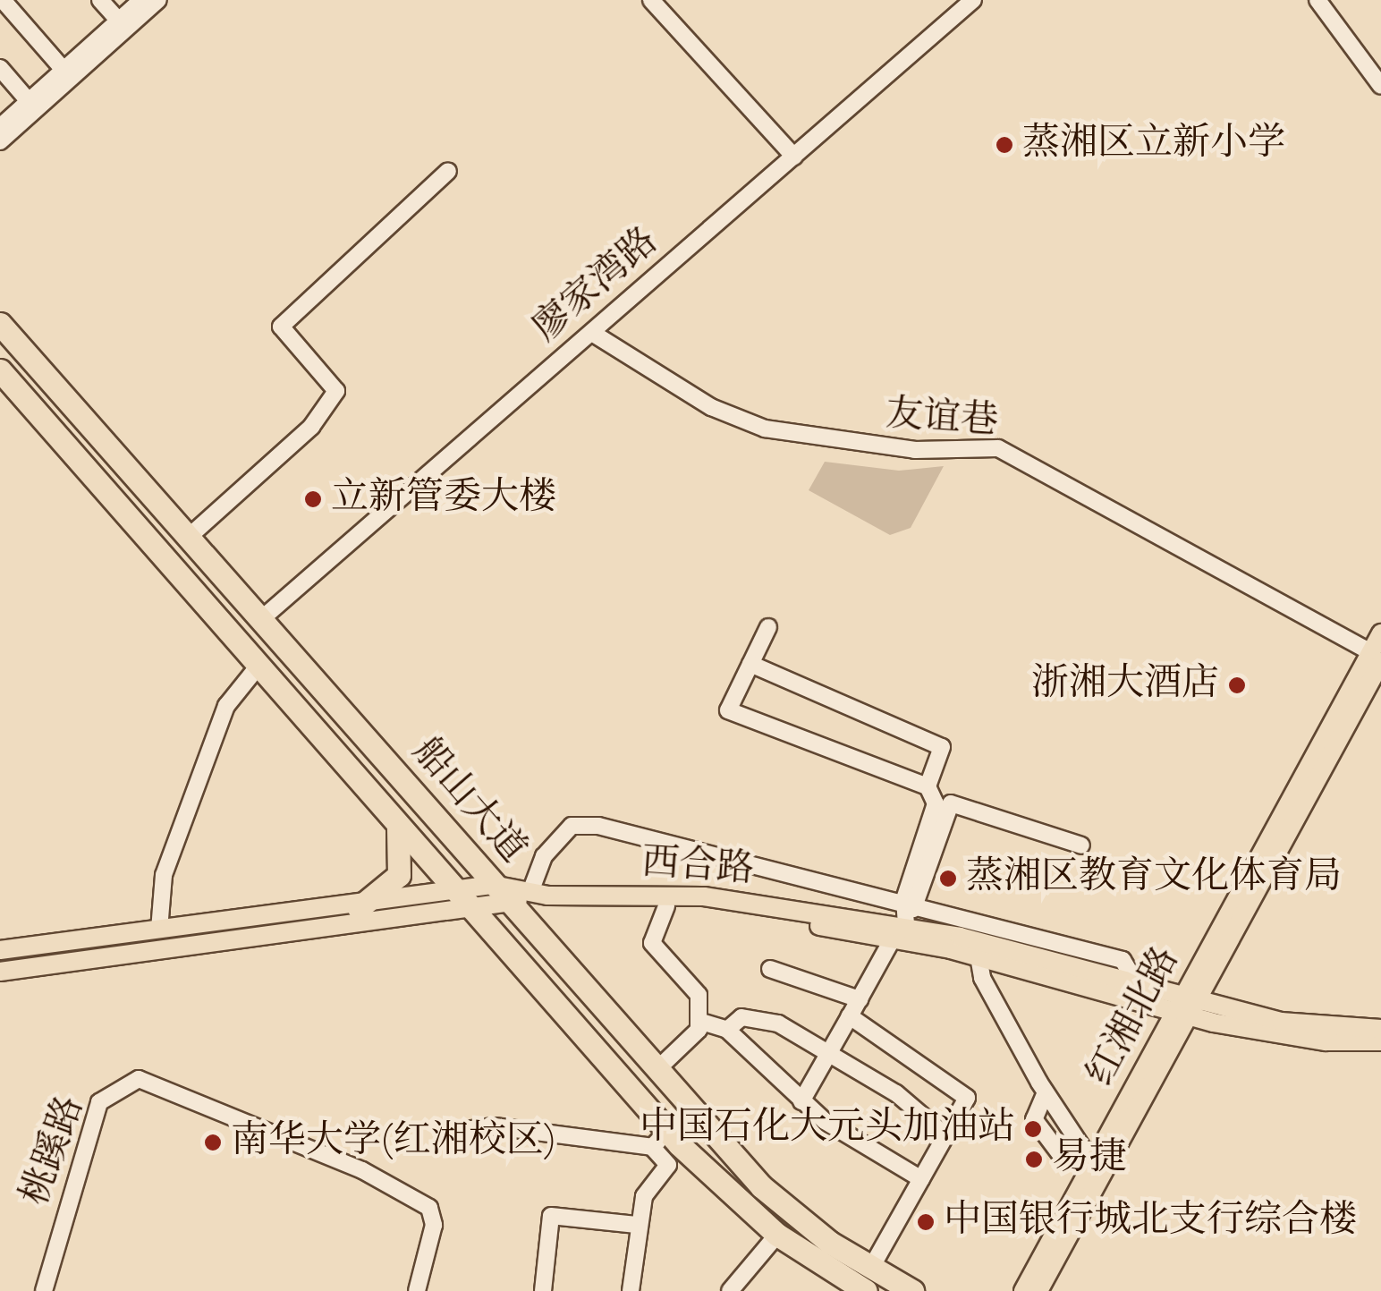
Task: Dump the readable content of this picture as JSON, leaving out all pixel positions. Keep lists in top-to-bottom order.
{
  "streets": {
    "highway": ["船山大道"],
    "main road": ["西合路", "红湘北路"],
    "street": ["廖家湾路", "友谊巷", "桃蹊路"]
  },
  "crossings": [
    ["廖家湾路", "友谊巷"],
    ["廖家湾路", "船山大道"],
    ["友谊巷", "红湘北路"],
    ["船山大道", "西合路"],
    ["西合路", "红湘北路"]
  ],
  "places": [
    "蒸湘区立新小学",
    "立新管委大楼",
    "浙湘大酒店",
    "蒸湘区教育文化体育局",
    "中国石化大元头加油站",
    "南华大学(红湘校区)",
    "易捷",
    "中国银行城北支行综合楼"
  ]
}
